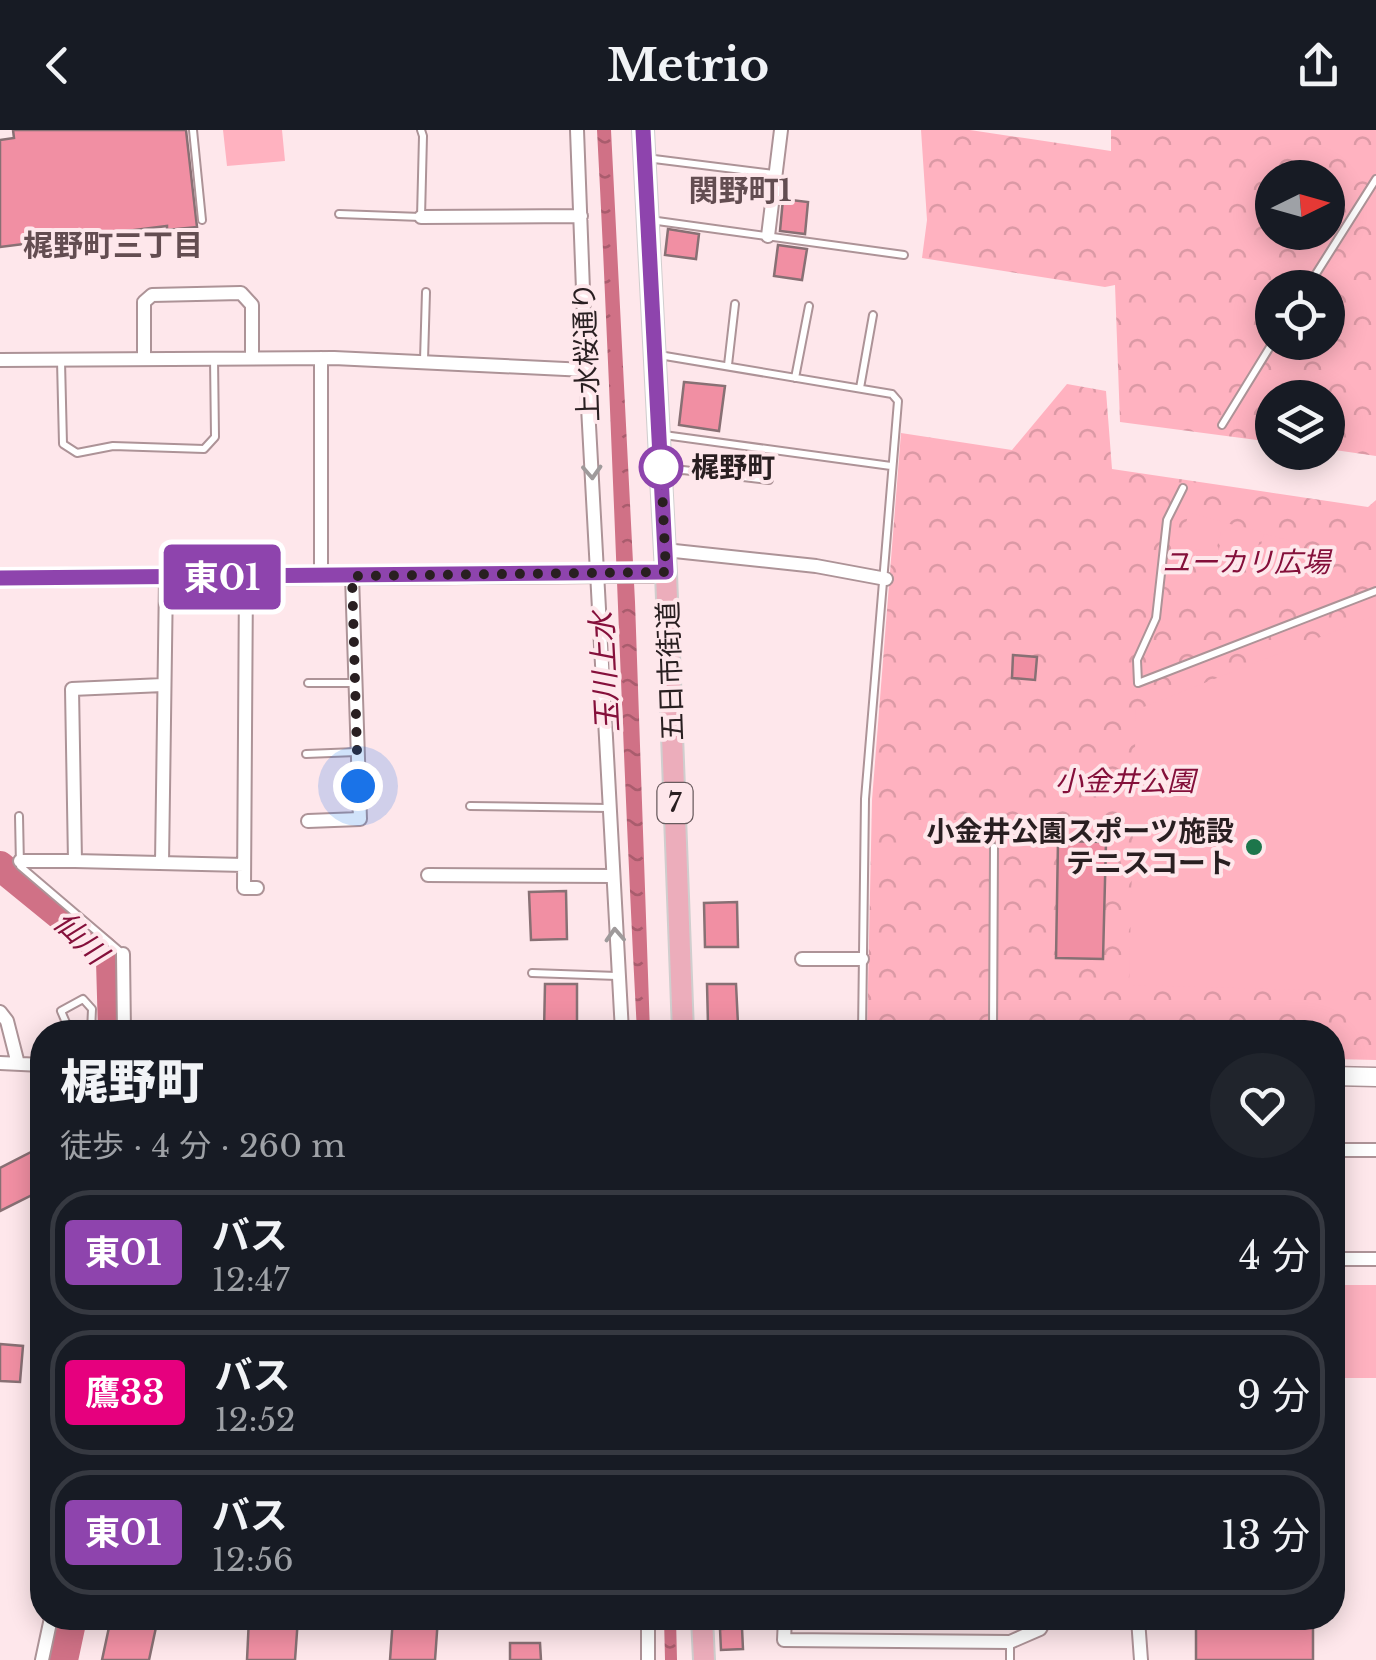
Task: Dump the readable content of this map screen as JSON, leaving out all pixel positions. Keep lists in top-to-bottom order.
{
  "streets": {
    "main road": ["五日市街道", "7"],
    "street": ["上水桜通り"]
  },
  "districts": ["関野町1", "梶野町三丁目"],
  "water": ["玉川上水", "仙川"],
  "parks": ["ユーカリ広場", "小金井公園"],
  "places": ["梶野町", "小金井公園スポーツ施設 テニスコート"],
  "lines": ["bus line 東01"],
  "north": "right",
  "page": {
    "header": "Metrio",
    "on_map": "東01",
    "heading": ["梶野町", "徒歩 · 4 分 · 260 m"],
    "list": [
      {
        "mark": "東01",
        "name": "バス",
        "note": "12:47",
        "value": "4 分"
      },
      {
        "mark": "鷹33",
        "name": "バス",
        "note": "12:52",
        "value": "9 分"
      },
      {
        "mark": "東01",
        "name": "バス",
        "note": "12:56",
        "value": "13 分"
      }
    ]
  }
}
